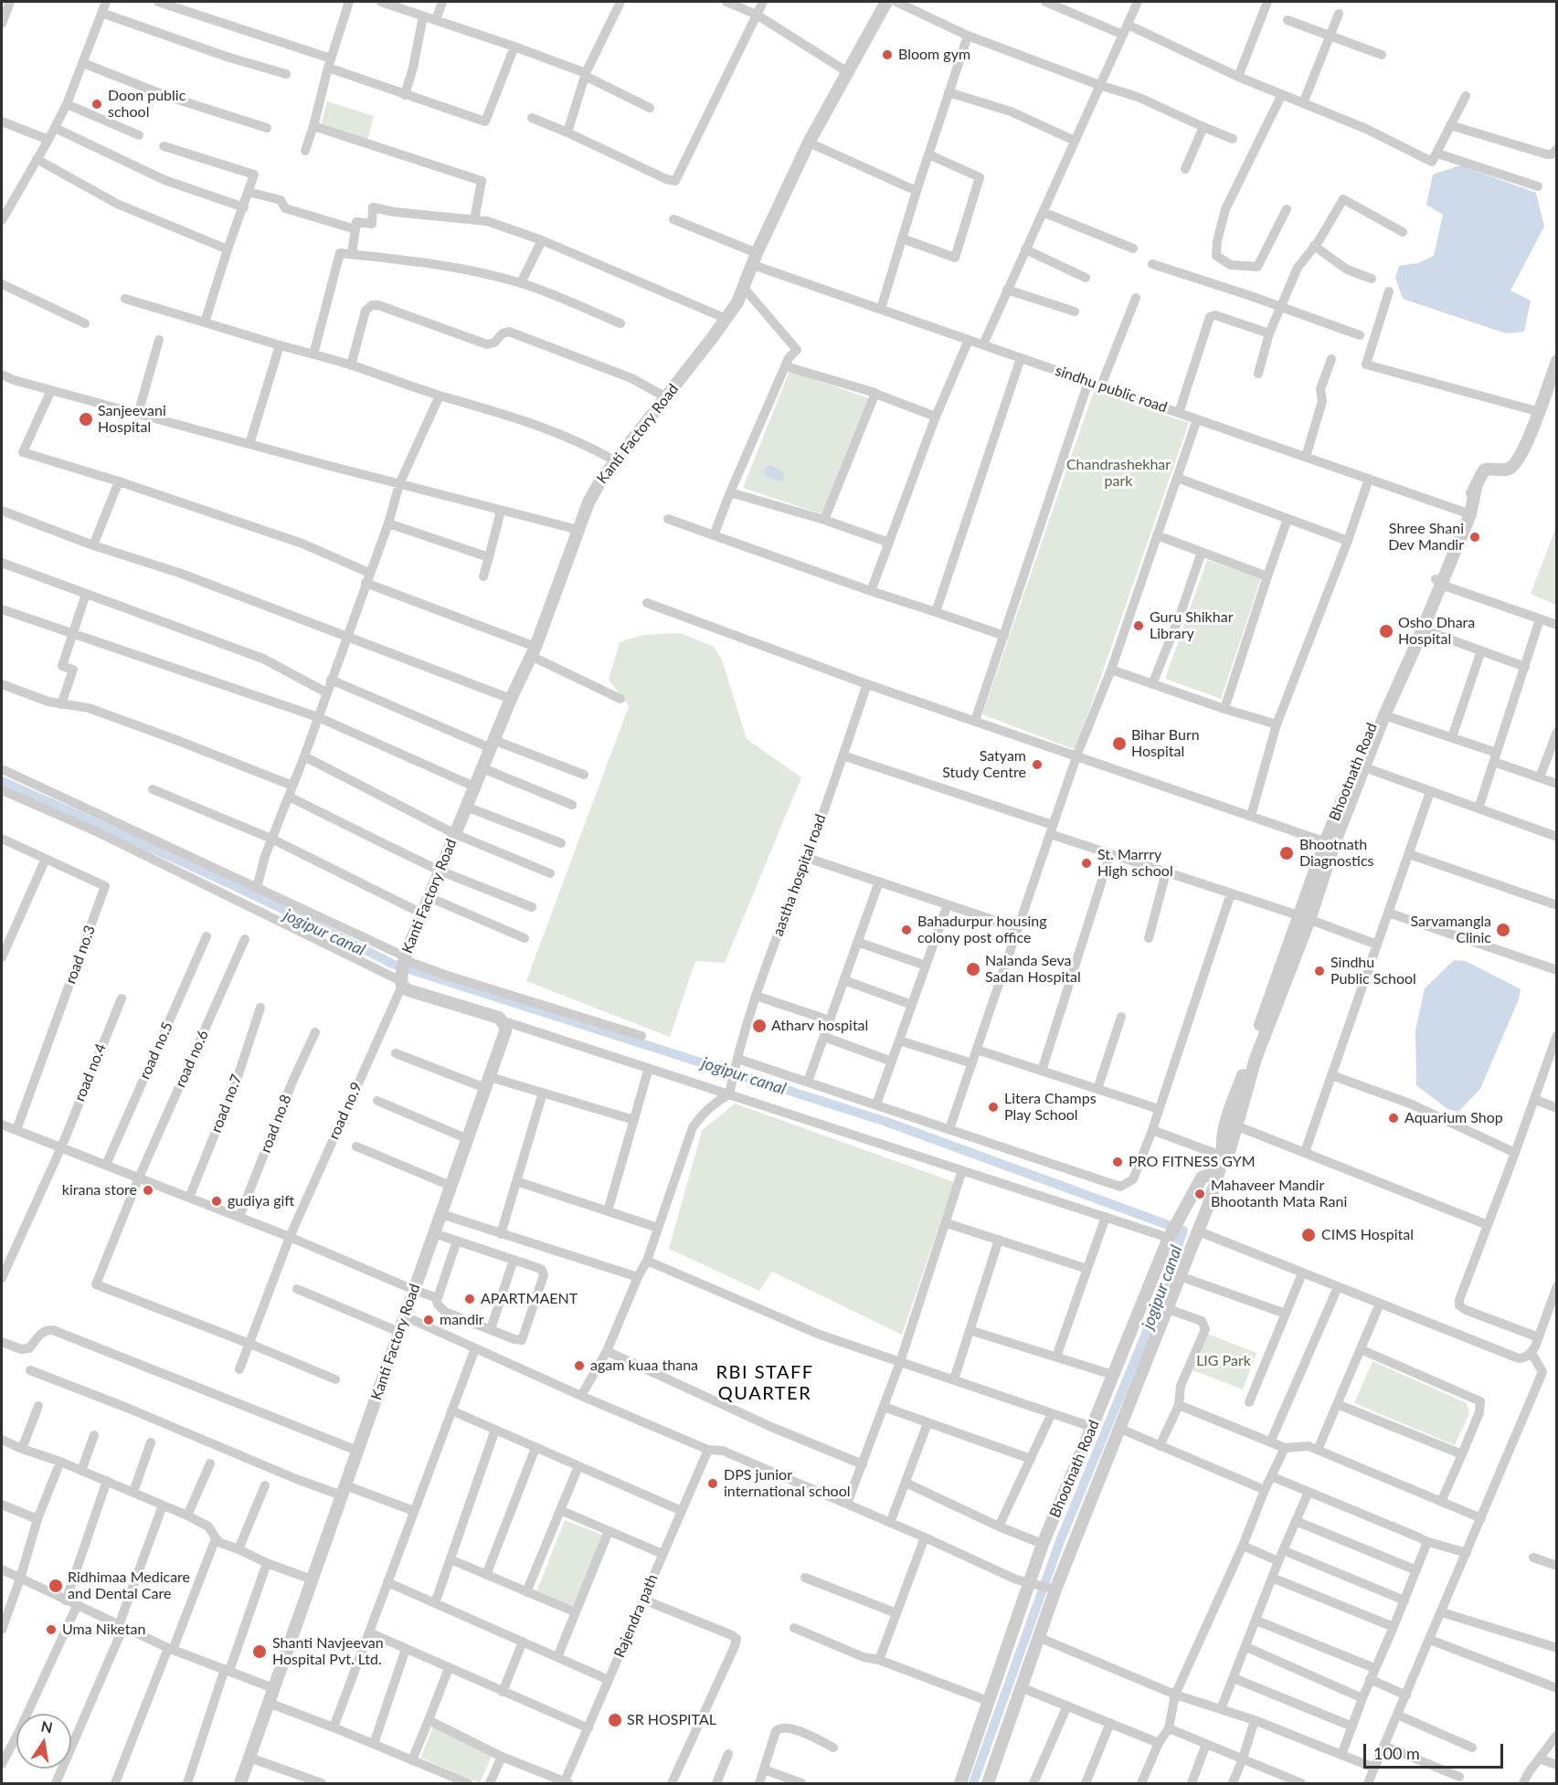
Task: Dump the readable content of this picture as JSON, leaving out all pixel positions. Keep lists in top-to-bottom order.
{
  "streets": {
    "street": [
      "sindhu public road",
      "Kanti Factory Road",
      "Bhootnath Road",
      "aastha hospital road",
      "road no.3",
      "road no.5",
      "road no.6",
      "road no.4",
      "road no.7",
      "road no.9",
      "road no.8",
      "Rajendra path"
    ]
  },
  "crossings": [
    ["sindhu public road", "Kanti Factory Road"],
    ["sindhu public road", "Bhootnath Road"],
    ["Kanti Factory Road", "road no.9"],
    ["road no.6", "road no.9"]
  ],
  "districts": ["RBI STAFF QUARTER"],
  "water": ["jogipur canal"],
  "parks": ["Chandrashekhar park", "LIG Park"],
  "places": [
    "Bloom gym",
    "Doon public school",
    "Sanjeevani Hospital",
    "Shree Shani Dev Mandir",
    "Guru Shikhar Library",
    "Osho Dhara Hospital",
    "Bihar Burn Hospital",
    "Satyam Study Centre",
    "Bhootnath Diagnostics",
    "St. Marrry High school",
    "Bahadurpur housing colony post office",
    "Sarvamangla Clinic",
    "Nalanda Seva Sadan Hospital",
    "Sindhu Public School",
    "Atharv hospital",
    "Litera Champs Play School",
    "Aquarium Shop",
    "PRO FITNESS GYM",
    "kirana store",
    "Mahaveer Mandir Bhootanth Mata Rani",
    "gudiya gift",
    "CIMS Hospital",
    "APARTMAENT",
    "mandir",
    "agam kuaa thana",
    "DPS junior international school",
    "Ridhimaa Medicare and Dental Care",
    "Uma Niketan",
    "Shanti Navjeevan Hospital Pvt. Ltd.",
    "SR HOSPITAL"
  ],
  "scale_bar": "100 m",
  "north": "top"
}
